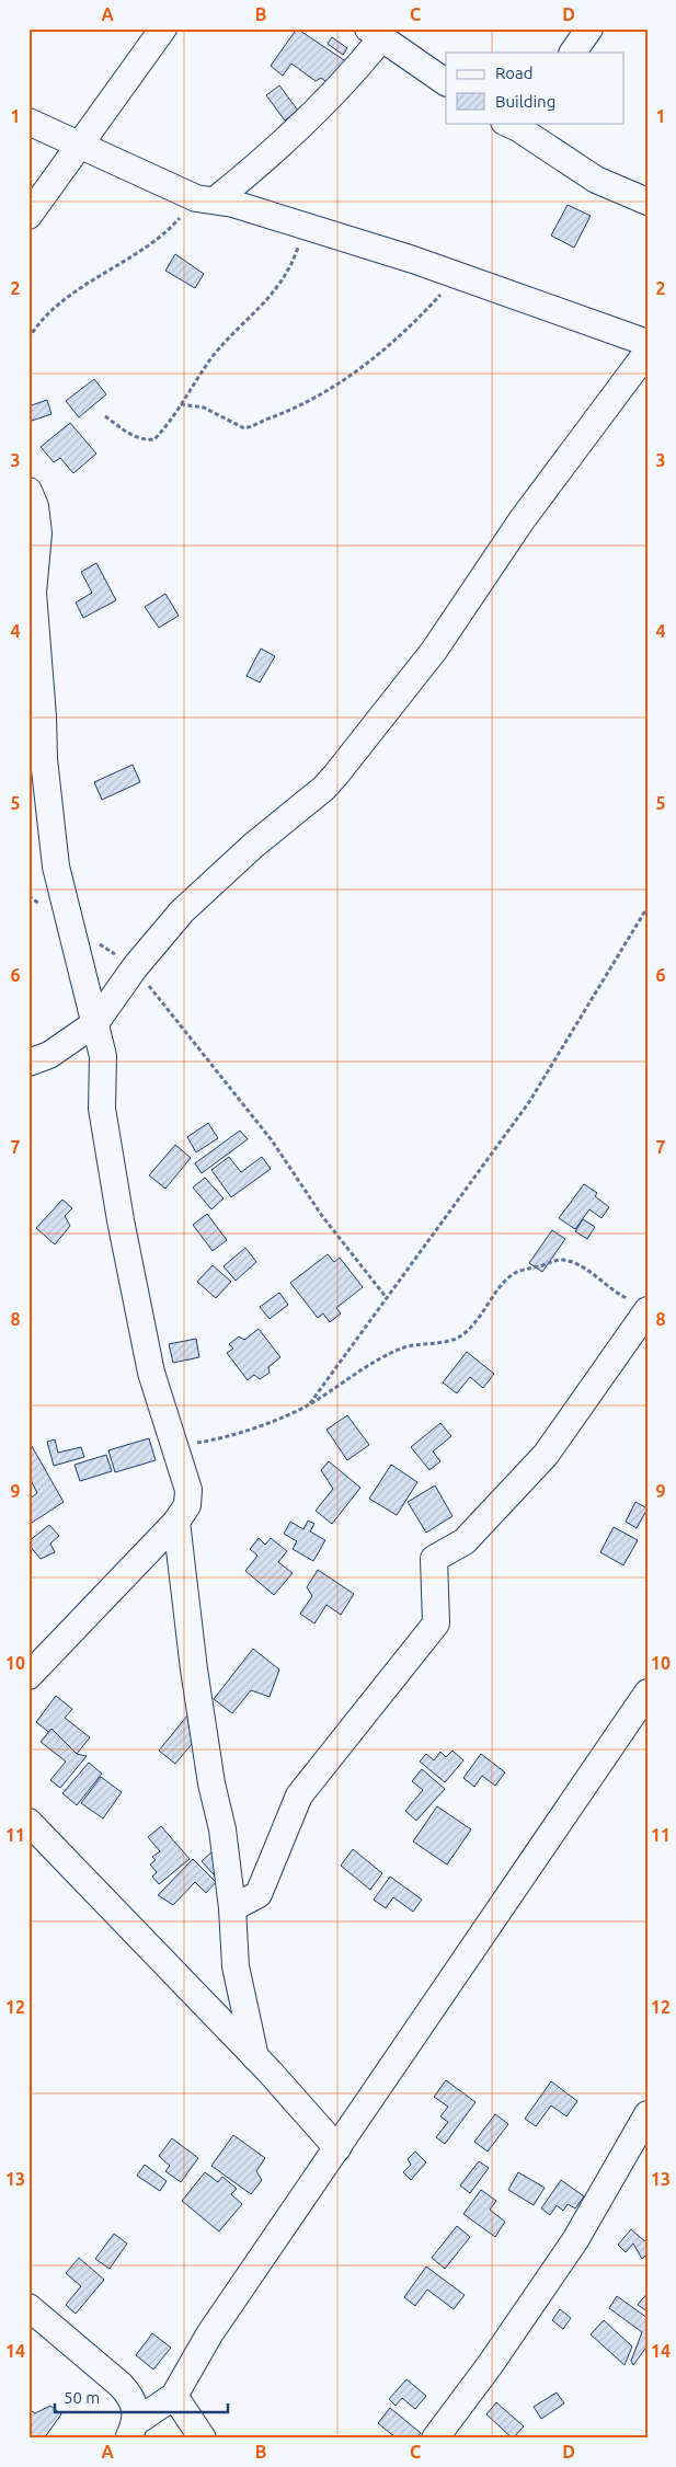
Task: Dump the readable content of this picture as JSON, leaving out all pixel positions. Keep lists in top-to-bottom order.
{
  "legend": ["Road", "Building"],
  "scale_bar": "50 m",
  "grid": {
    "columns": [
      "A",
      "B",
      "C",
      "D"
    ],
    "rows": [
      "1",
      "2",
      "3",
      "4",
      "5",
      "6",
      "7",
      "8",
      "9",
      "10",
      "11",
      "12",
      "13",
      "14"
    ]
  }
}
